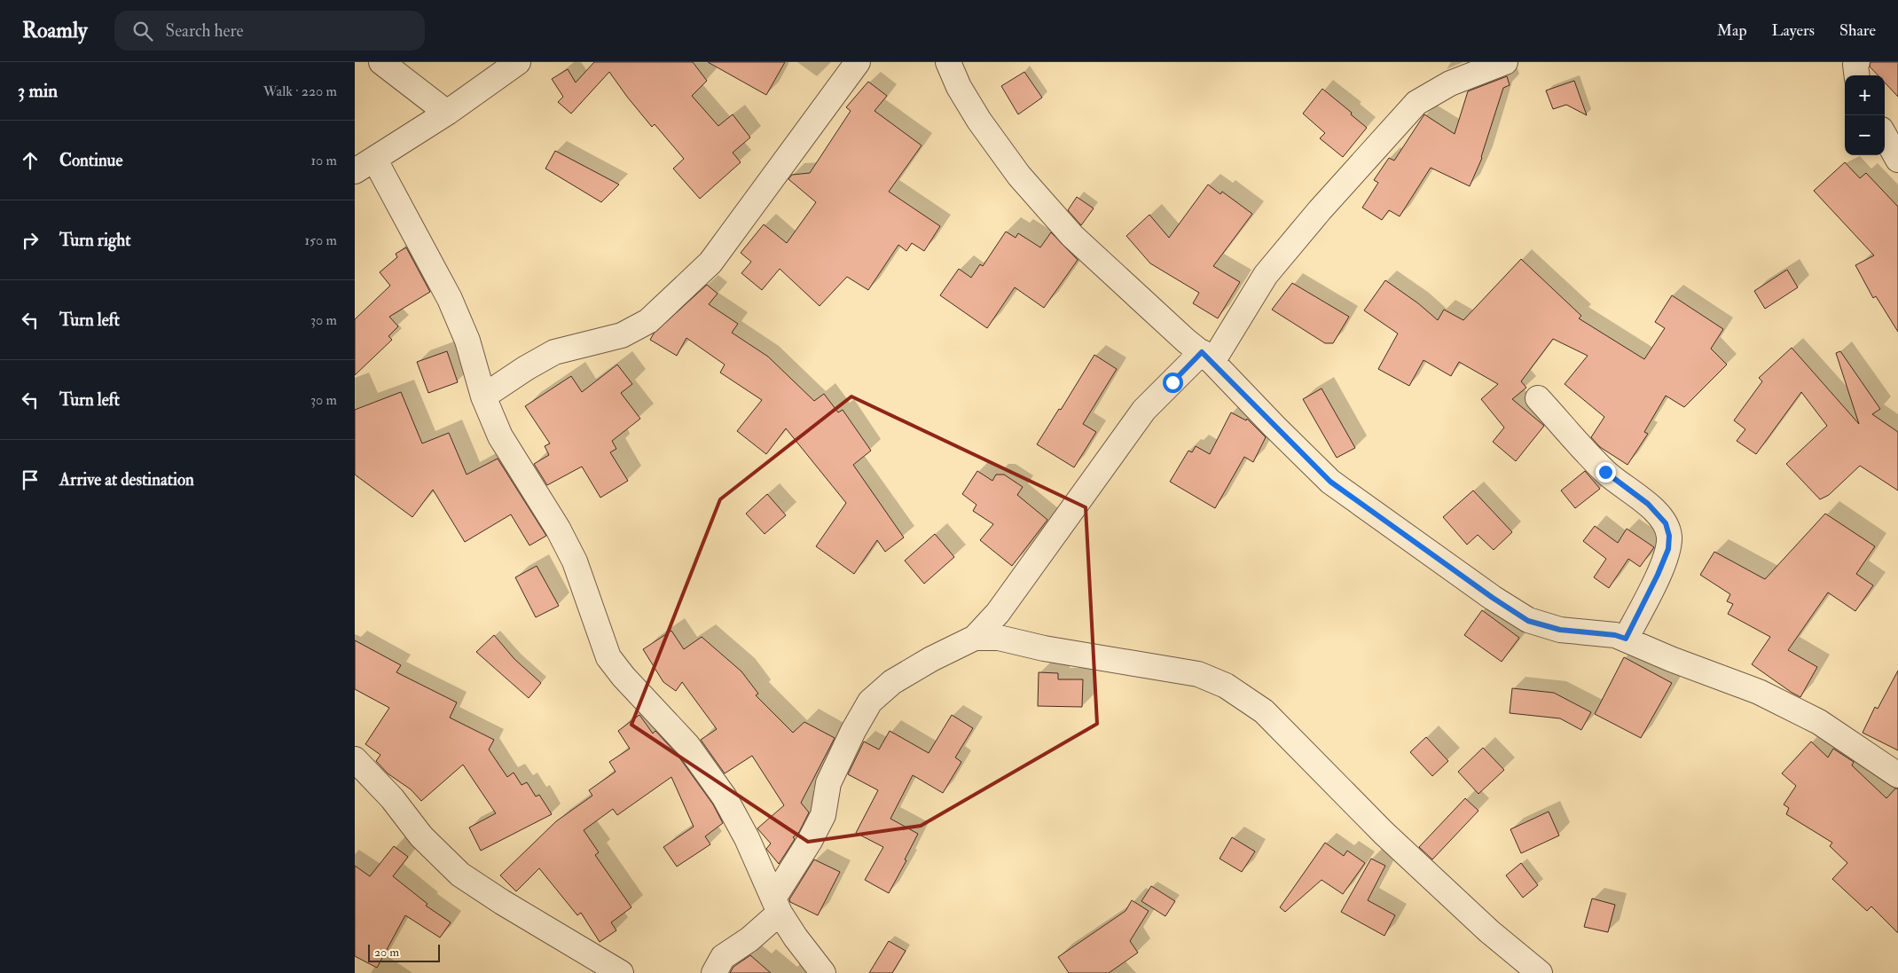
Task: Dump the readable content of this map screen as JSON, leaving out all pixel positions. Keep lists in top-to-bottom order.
{
  "scale_bar": "20 m",
  "page": {
    "header": "Roamly",
    "search": "Search here",
    "nav": ["Map", "Layers", "Share"],
    "heading": ["3 min", "Walk · 220 m"],
    "map_buttons": ["+", "−"],
    "list": [
      ["Continue", "10 m"],
      ["Turn right", "150 m"],
      ["Turn left", "30 m"],
      ["Turn left", "30 m"],
      "Arrive at destination"
    ],
    "scale": "20 m"
  }
}
